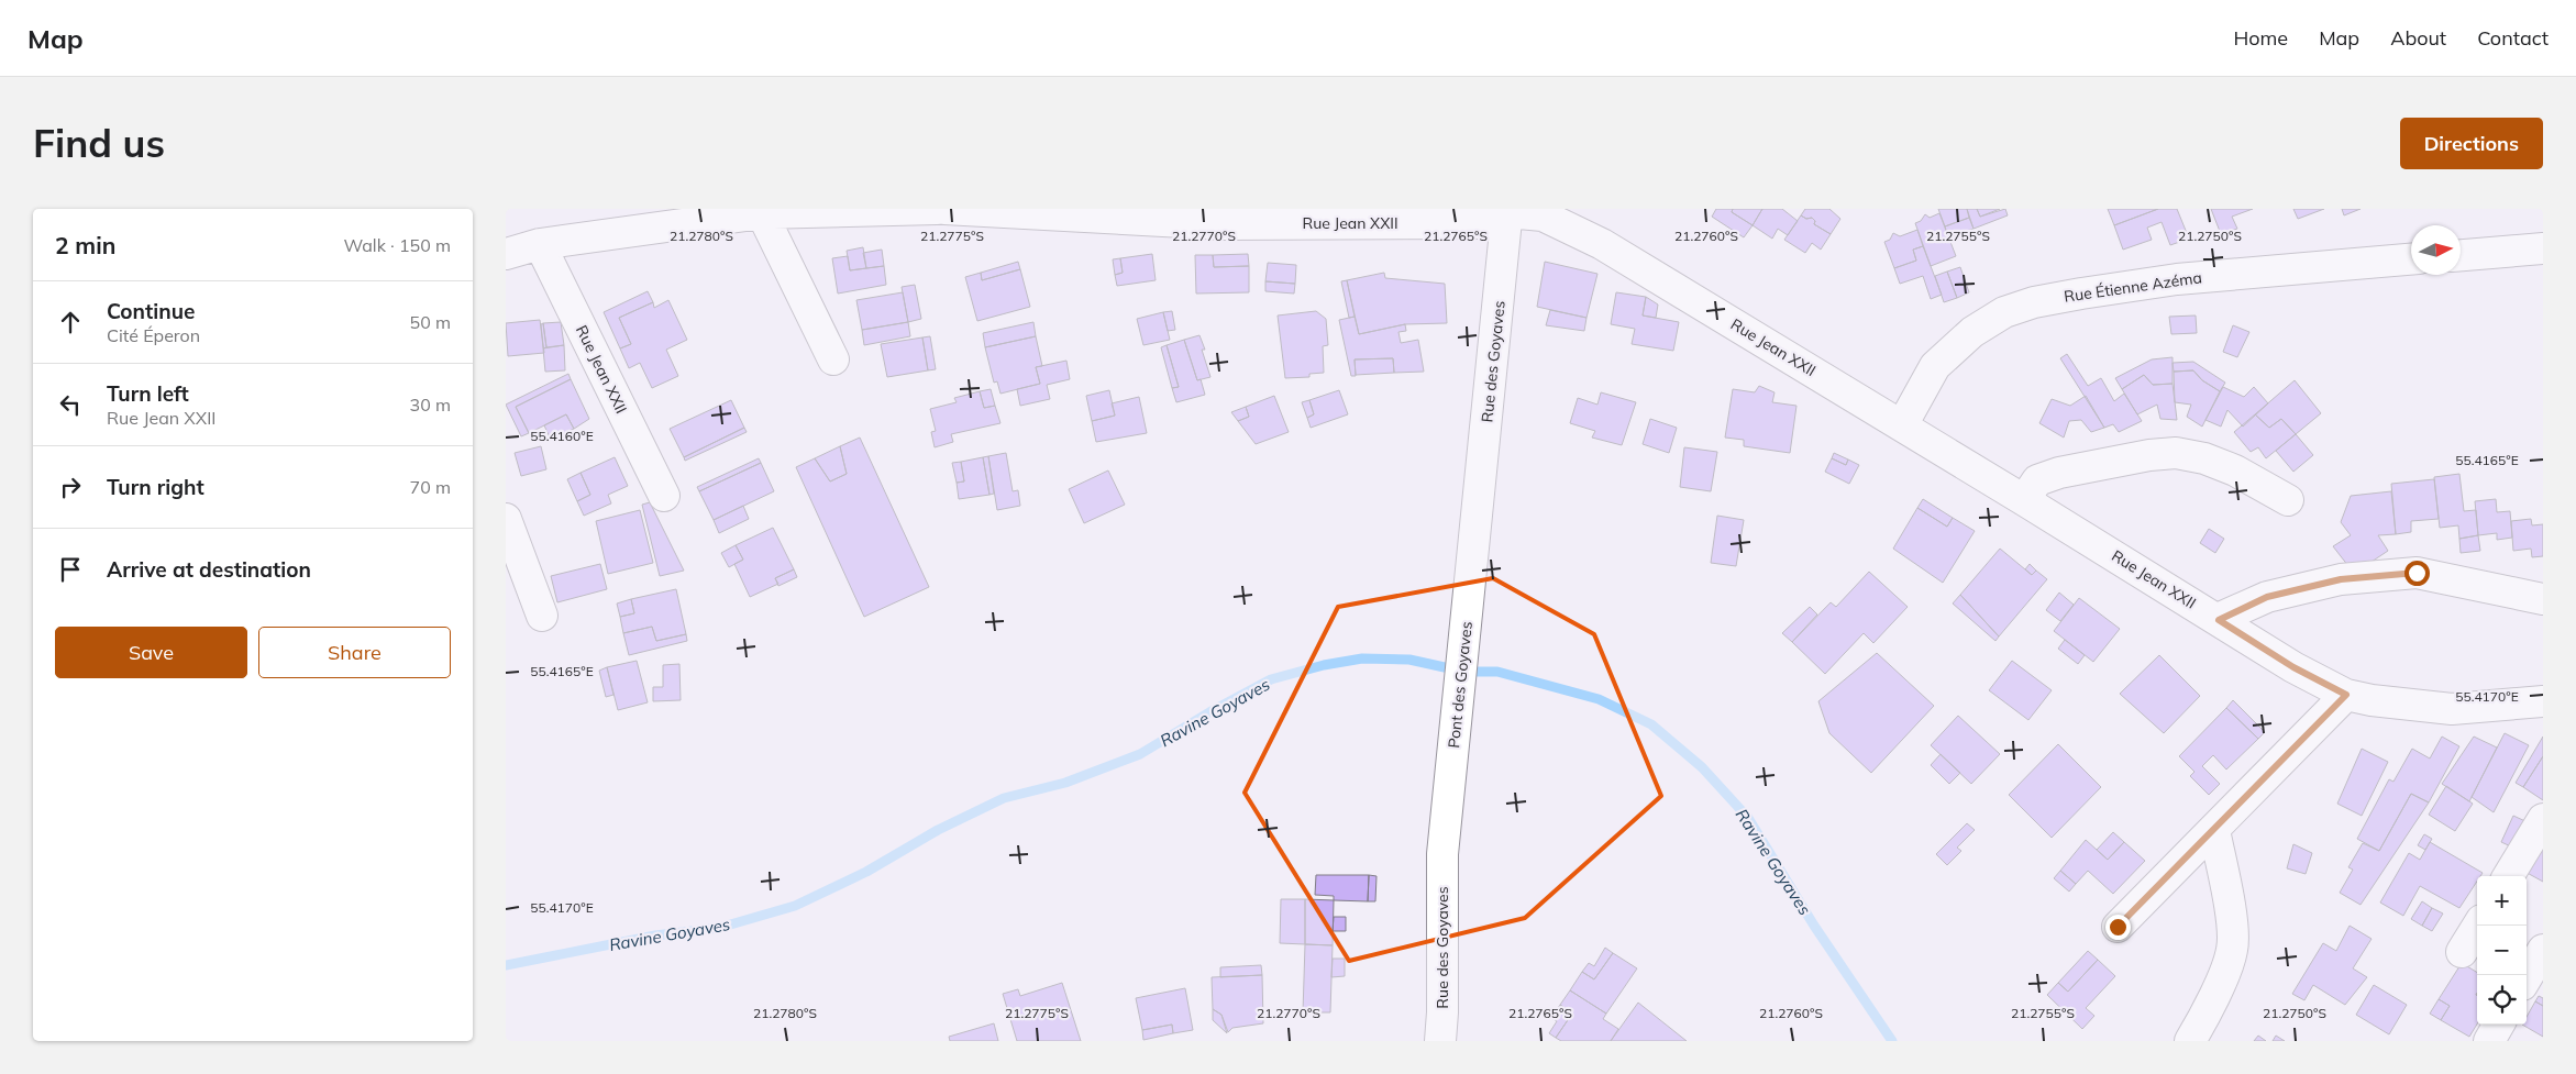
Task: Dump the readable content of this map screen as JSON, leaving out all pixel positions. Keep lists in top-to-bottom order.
{
  "streets": {
    "street": [
      "Rue Jean XXII",
      "Rue Étienne Azéma",
      "Rue des Goyaves",
      "Pont des Goyaves"
    ]
  },
  "crossings": [
    ["Rue Jean XXII", "Rue Étienne Azéma"],
    ["Rue Jean XXII", "Rue des Goyaves"],
    ["Rue des Goyaves", "Pont des Goyaves"]
  ],
  "water": ["Ravine Goyaves"],
  "north": "right",
  "page": {
    "header": "Map",
    "nav": [
      "Home",
      "Map",
      "About",
      "Contact"
    ],
    "buttons": [
      "Directions",
      ["Save", "Share"]
    ],
    "title": "Find us",
    "heading": ["2 min", "Walk · 150 m"],
    "list": [
      ["Continue", "Cité Éperon", "50 m"],
      ["Turn left", "Rue Jean XXII", "30 m"],
      ["Turn right", "70 m"],
      "Arrive at destination"
    ],
    "map_buttons": ["+", "−"]
  },
  "coordinates": [
    "21.2780°S",
    "21.2775°S",
    "21.2770°S",
    "21.2765°S",
    "21.2760°S",
    "21.2755°S",
    "21.2750°S",
    "55.4160°E",
    "55.4165°E",
    "55.4170°E"
  ]
}
